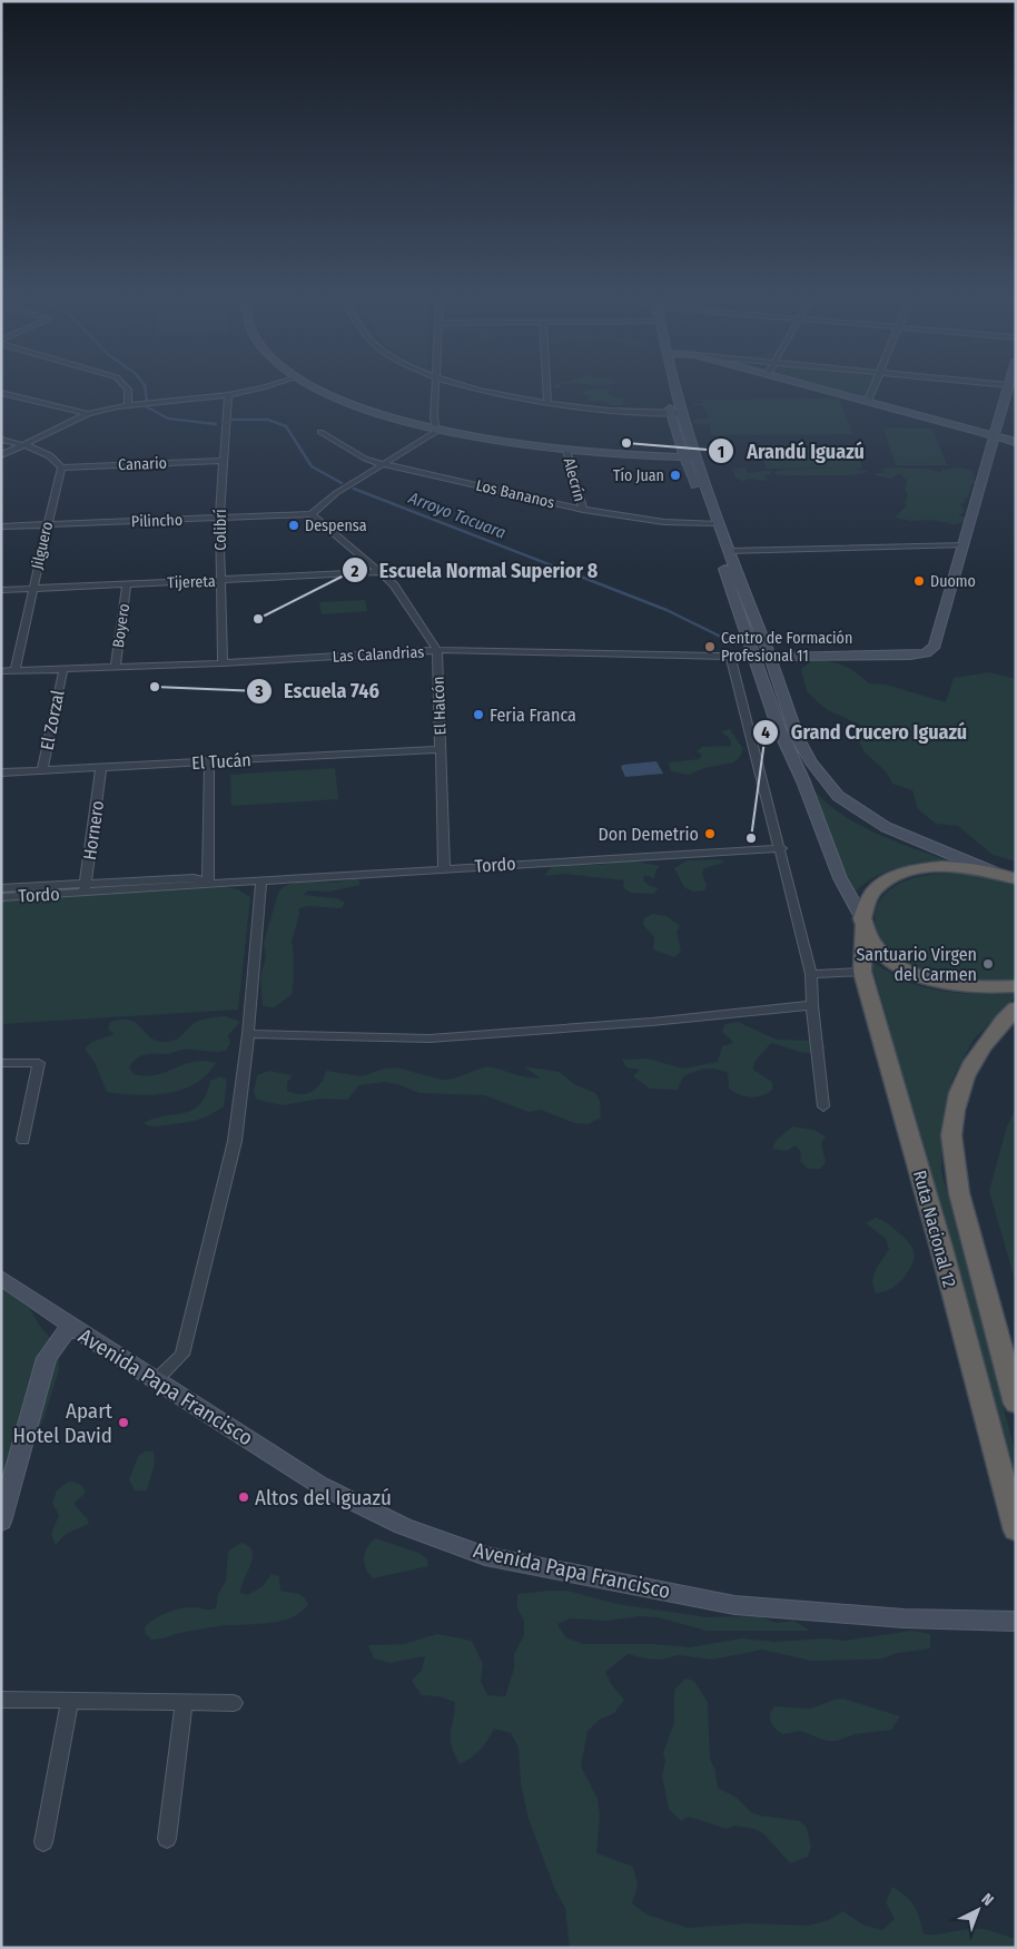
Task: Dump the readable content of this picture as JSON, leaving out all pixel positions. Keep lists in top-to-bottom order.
{
  "streets": {
    "highway": ["Ruta Nacional 12"],
    "main road": ["Avenida Papa Francisco"],
    "street": [
      "Canario",
      "Alecrín",
      "Los Bananos",
      "Pilincho",
      "Colibrí",
      "Jilguero",
      "Tijereta",
      "Boyero",
      "Las Calandrias",
      "El Halcón",
      "El Zorzal",
      "El Tucán",
      "Hornero",
      "Tordo"
    ]
  },
  "crossings": [
    ["Canario", "Colibrí"],
    ["Canario", "Jilguero"],
    ["Alecrín", "Los Bananos"],
    ["Pilincho", "Colibrí"],
    ["Pilincho", "Jilguero"],
    ["Pilincho", "El Halcón"],
    ["Colibrí", "Tijereta"],
    ["Colibrí", "Las Calandrias"],
    ["Jilguero", "Tijereta"],
    ["Jilguero", "Las Calandrias"],
    ["Tijereta", "Boyero"],
    ["Tijereta", "El Halcón"],
    ["Boyero", "Las Calandrias"],
    ["Las Calandrias", "El Halcón"],
    ["Las Calandrias", "El Zorzal"],
    ["El Halcón", "El Tucán"],
    ["El Halcón", "Tordo"],
    ["El Zorzal", "El Tucán"],
    ["El Tucán", "Hornero"],
    ["Hornero", "Tordo"]
  ],
  "water": ["Arroyo Tacuara"],
  "places": [
    "Arandú Iguazú",
    "Tío Juan",
    "Despensa",
    "Duomo",
    "Escuela Normal Superior 8",
    "Centro de Formación Profesional 11",
    "Escuela 746",
    "Feria Franca",
    "Don Demetrio",
    "Grand Crucero Iguazú",
    "Santuario Virgen del Carmen",
    "Apart Hotel David",
    "Altos del Iguazú"
  ],
  "north": "top right"
}
